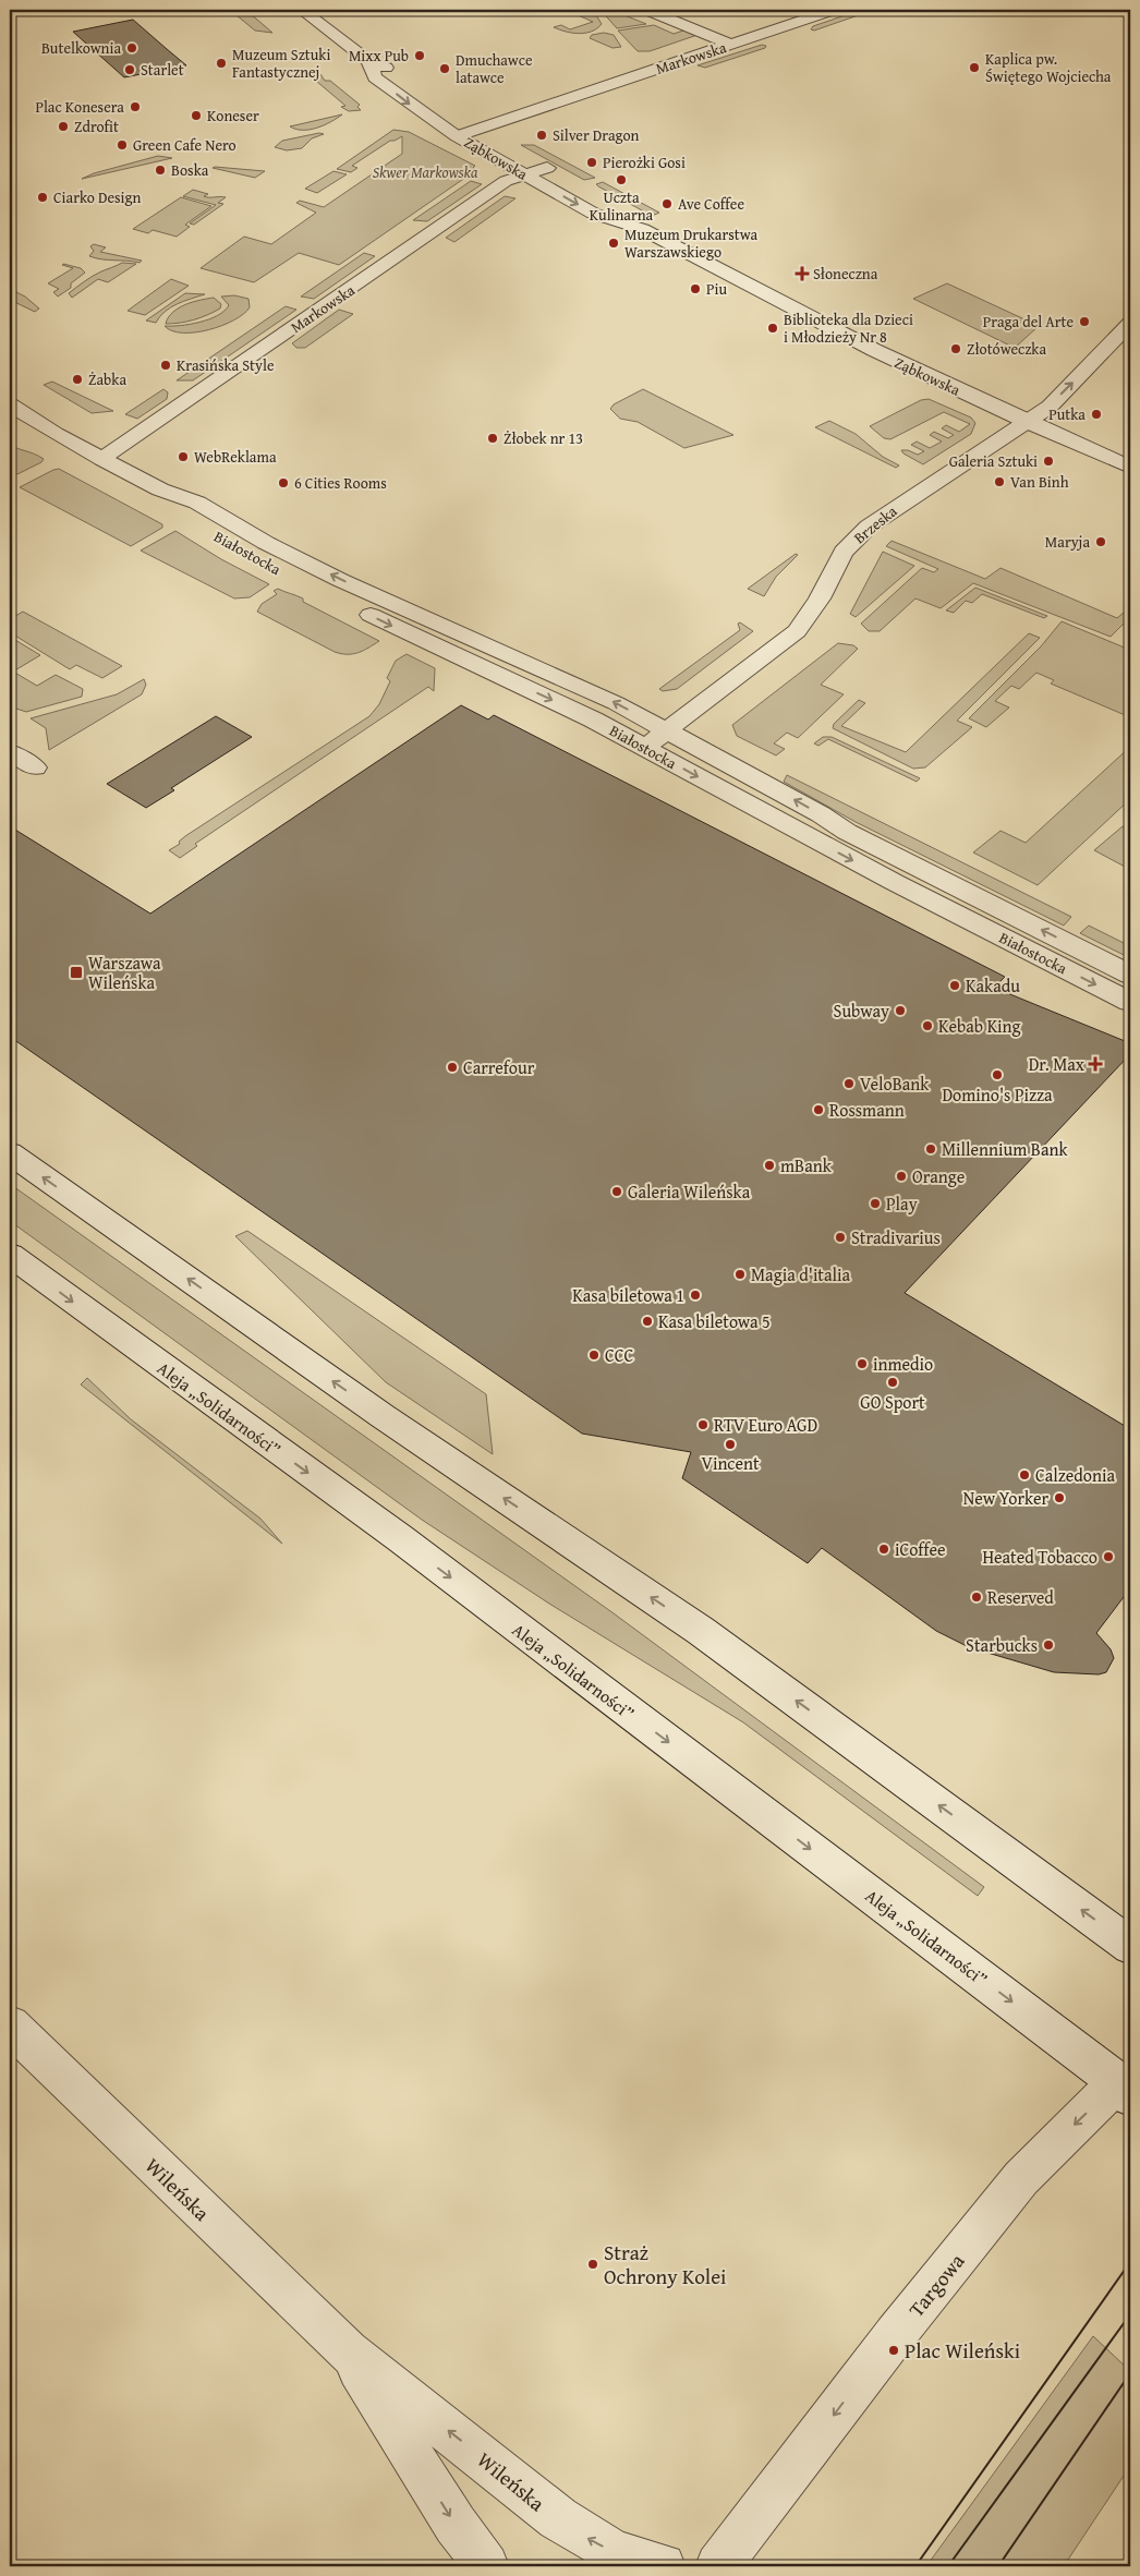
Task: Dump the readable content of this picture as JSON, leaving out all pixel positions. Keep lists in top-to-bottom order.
{
  "streets": {
    "street": [
      "Markowska",
      "Ząbkowska",
      "Brzeska",
      "Białostocka",
      "Aleja „Solidarności”",
      "Wileńska",
      "Targowa"
    ]
  },
  "crossings": [
    ["Markowska", "Ząbkowska"],
    ["Markowska", "Białostocka"],
    ["Ząbkowska", "Brzeska"],
    ["Brzeska", "Białostocka"],
    ["Aleja „Solidarności”", "Targowa"]
  ],
  "one_way": ["Targowa"],
  "parks": ["Skwer Markowska"],
  "places": {
    "other": [
      "Butelkownia",
      "Mixx Pub",
      "Muzeum Sztuki Fantastycznej",
      "Kaplica pw. Świętego Wojciecha",
      "Dmuchawce latawce",
      "Starlet",
      "Plac Konesera",
      "Koneser",
      "Zdrofit",
      "Silver Dragon",
      "Green Cafe Nero",
      "Pierożki Gosi",
      "Boska",
      "Uczta Kulinarna",
      "Ciarko Design",
      "Ave Coffee",
      "Muzeum Drukarstwa Warszawskiego",
      "Piu",
      "Praga del Arte",
      "Biblioteka dla Dzieci i Młodzieży Nr 8",
      "Złotóweczka",
      "Krasińska Style",
      "Żabka",
      "Putka",
      "Żłobek nr 13",
      "WebReklama",
      "Galeria Sztuki",
      "Van Binh",
      "6 Cities Rooms",
      "Maryja",
      "Kakadu",
      "Subway",
      "Kebab King",
      "Carrefour",
      "Domino's Pizza",
      "VeloBank",
      "Rossmann",
      "Millennium Bank",
      "mBank",
      "Orange",
      "Galeria Wileńska",
      "Play",
      "Stradivarius",
      "Magia d'italia",
      "Kasa biletowa 1",
      "Kasa biletowa 5",
      "CCC",
      "inmedio",
      "GO Sport",
      "RTV Euro AGD",
      "Vincent",
      "Calzedonia",
      "New Yorker",
      "iCoffee",
      "Heated Tobacco",
      "Reserved",
      "Starbucks",
      "Straż Ochrony Kolei",
      "Plac Wileński"
    ],
    "health": ["Słoneczna", "Dr. Max"],
    "transit": ["Warszawa Wileńska"]
  }
}
